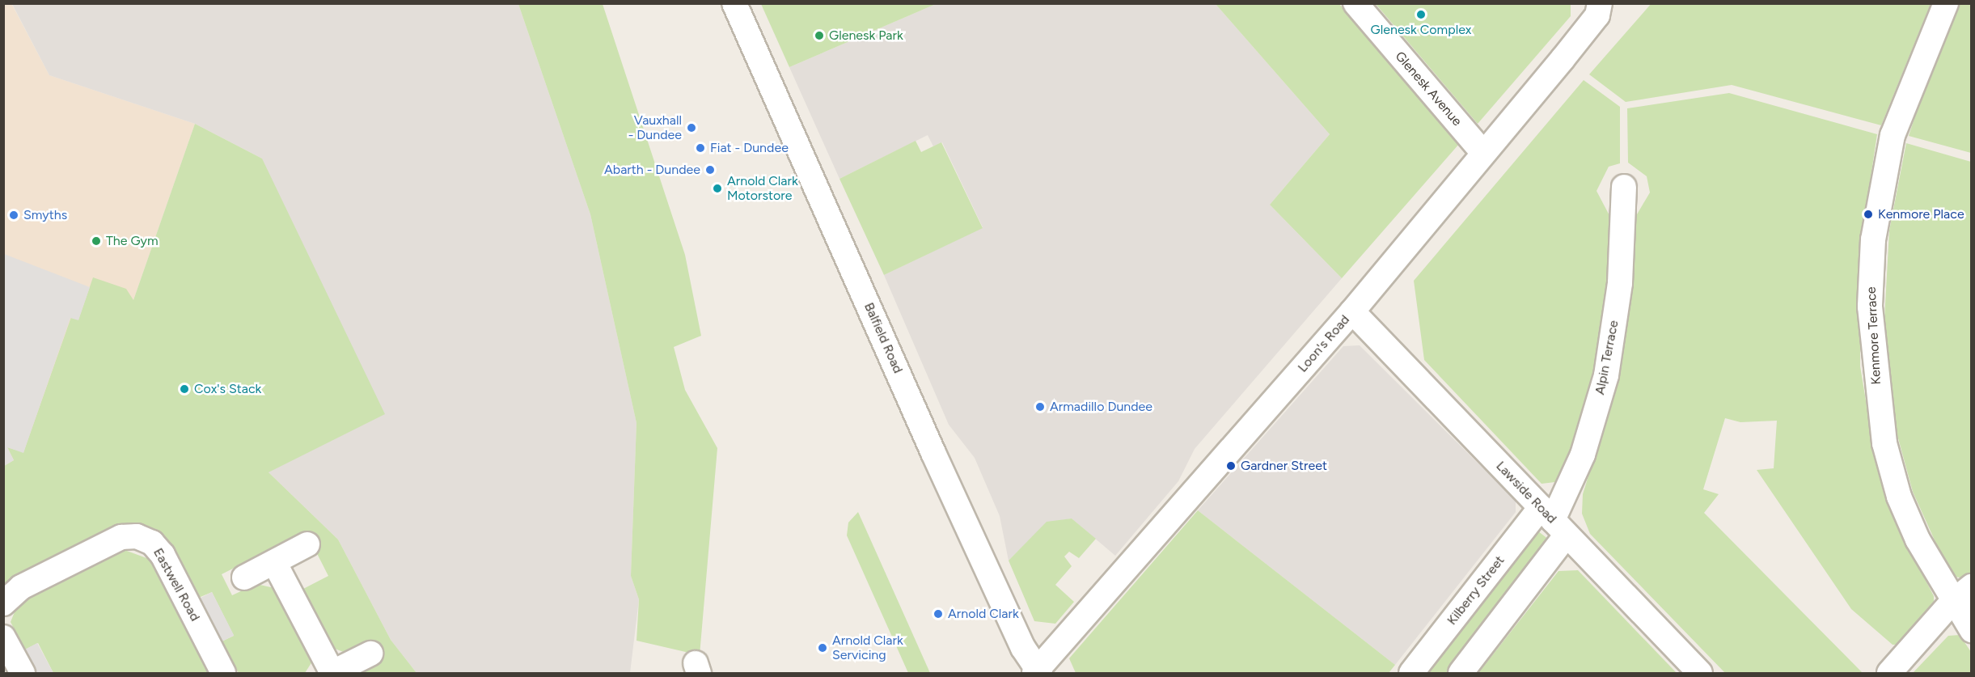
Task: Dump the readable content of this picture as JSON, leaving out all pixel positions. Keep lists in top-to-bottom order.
{
  "streets": {
    "street": [
      "Glenesk Avenue",
      "Kenmore Terrace",
      "Balfield Road",
      "Loon's Road",
      "Alpin Terrace",
      "Lawside Road",
      "Eastwell Road",
      "Kilberry Street"
    ]
  },
  "crossings": [
    ["Glenesk Avenue", "Loon's Road"],
    ["Balfield Road", "Loon's Road"],
    ["Loon's Road", "Lawside Road"],
    ["Alpin Terrace", "Lawside Road"],
    ["Alpin Terrace", "Kilberry Street"],
    ["Lawside Road", "Kilberry Street"]
  ],
  "places": [
    "Glenesk Complex",
    "Glenesk Park",
    "Vauxhall - Dundee",
    "Fiat - Dundee",
    "Abarth - Dundee",
    "Arnold Clark Motorstore",
    "Kenmore Place",
    "Smyths",
    "The Gym",
    "Cox's Stack",
    "Armadillo Dundee",
    "Gardner Street",
    "Arnold Clark",
    "Arnold Clark Servicing"
  ]
}
